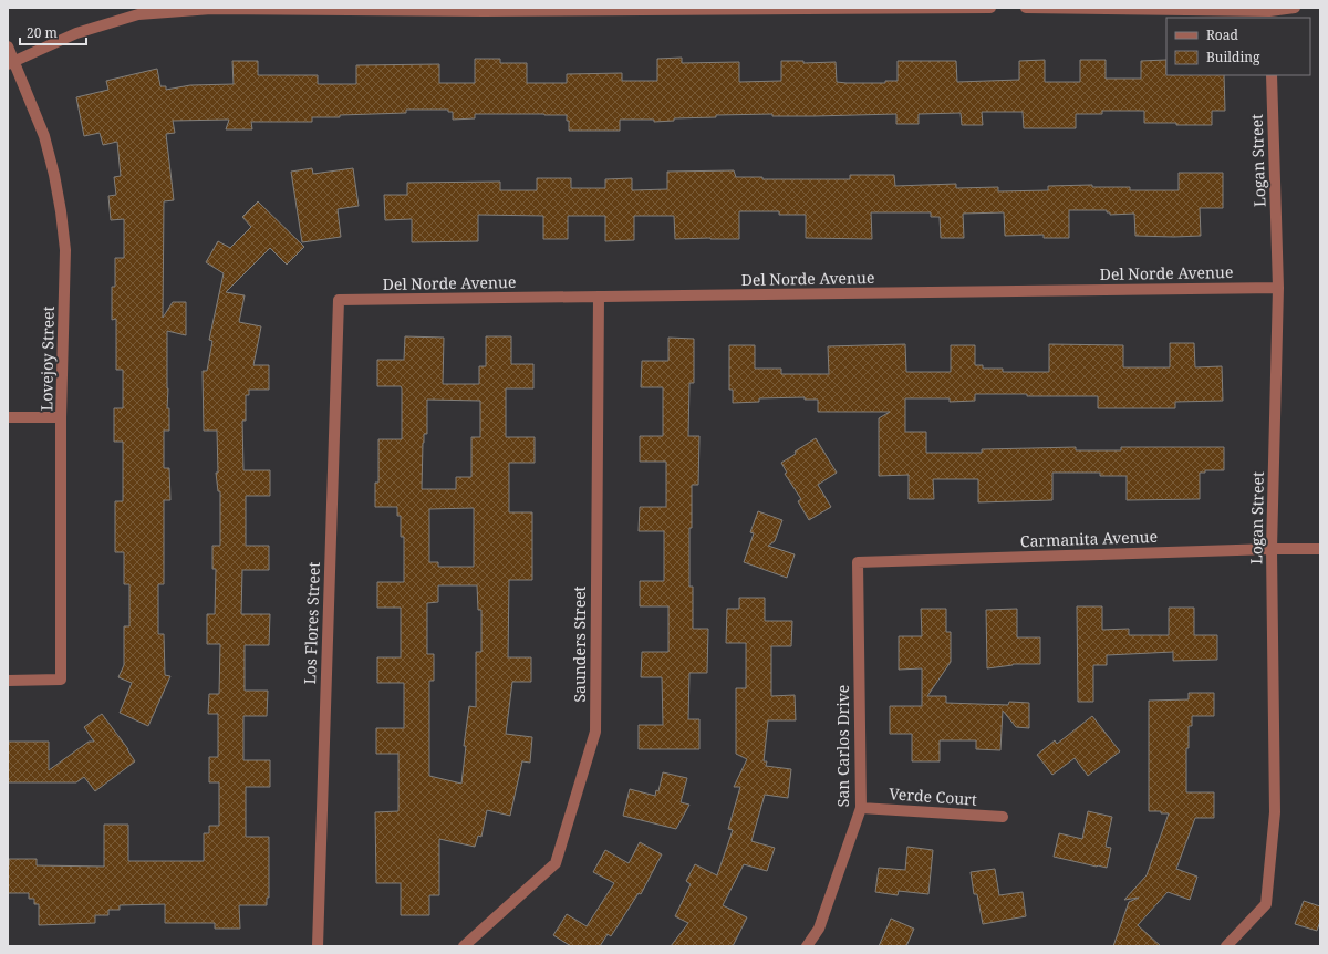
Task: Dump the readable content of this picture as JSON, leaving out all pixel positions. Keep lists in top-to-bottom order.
{
  "streets": {
    "street": [
      "Logan Street",
      "Del Norde Avenue",
      "Lovejoy Street",
      "Carmanita Avenue",
      "Los Flores Street",
      "Saunders Street",
      "San Carlos Drive",
      "Verde Court"
    ]
  },
  "crossings": [
    ["Logan Street", "Del Norde Avenue"],
    ["Logan Street", "Carmanita Avenue"],
    ["Del Norde Avenue", "Los Flores Street"],
    ["Del Norde Avenue", "Saunders Street"],
    ["Carmanita Avenue", "San Carlos Drive"],
    ["San Carlos Drive", "Verde Court"]
  ],
  "legend": ["Road", "Building"],
  "scale_bar": "20 m"
}
